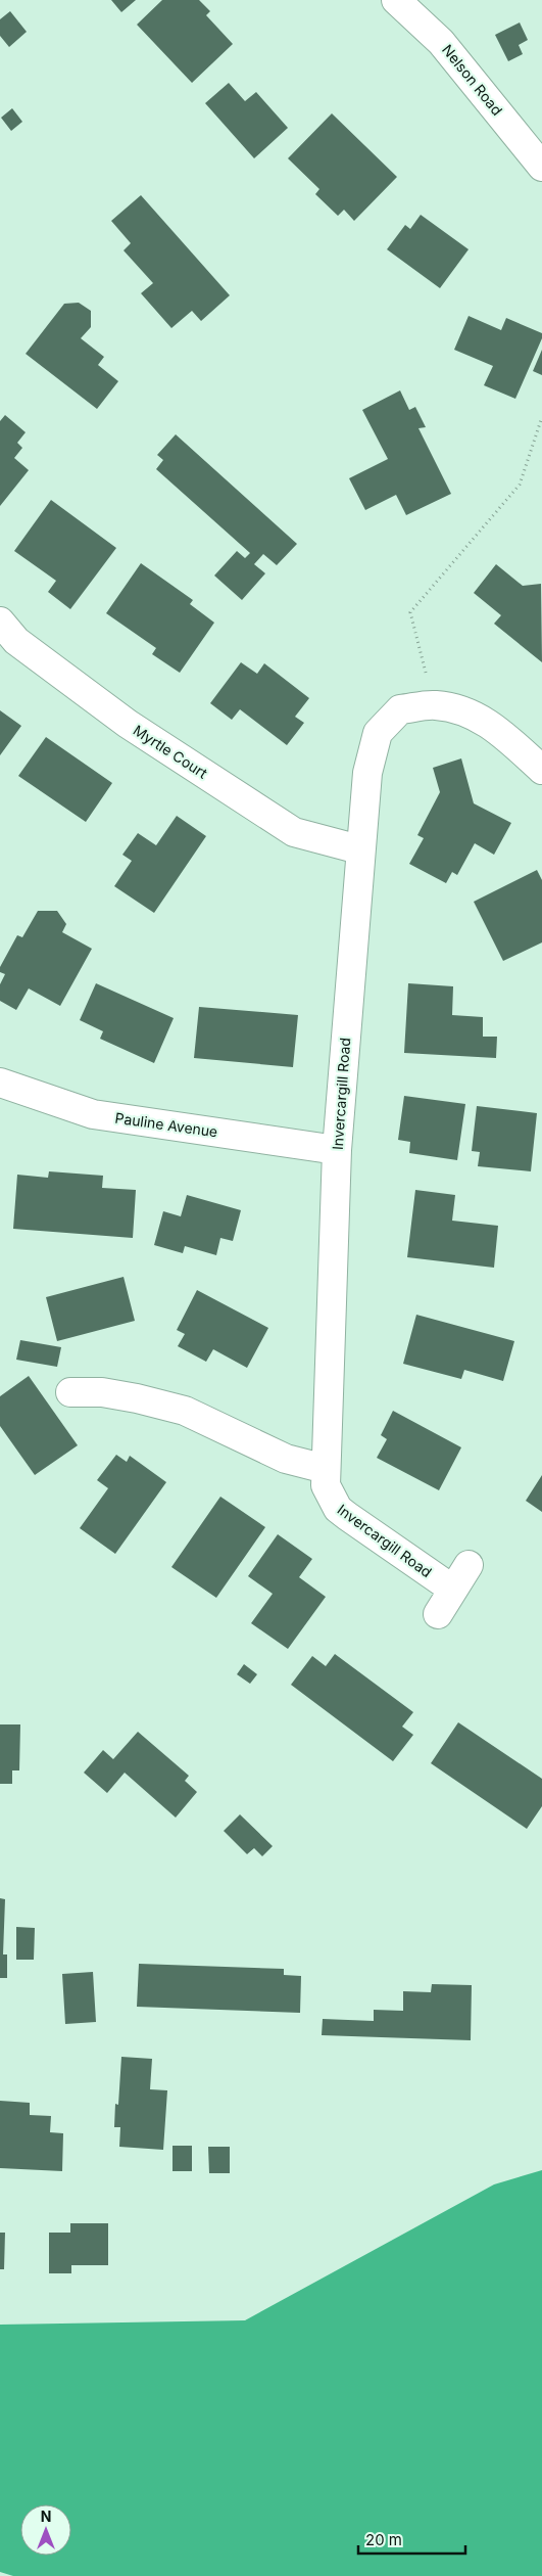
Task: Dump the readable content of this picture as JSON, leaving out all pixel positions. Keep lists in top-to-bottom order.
{
  "streets": {
    "street": [
      "Nelson Road",
      "Myrtle Court",
      "Invercargill Road",
      "Pauline Avenue"
    ]
  },
  "crossings": [
    ["Myrtle Court", "Invercargill Road"],
    ["Invercargill Road", "Pauline Avenue"]
  ],
  "scale_bar": "20 m",
  "north": "top"
}
